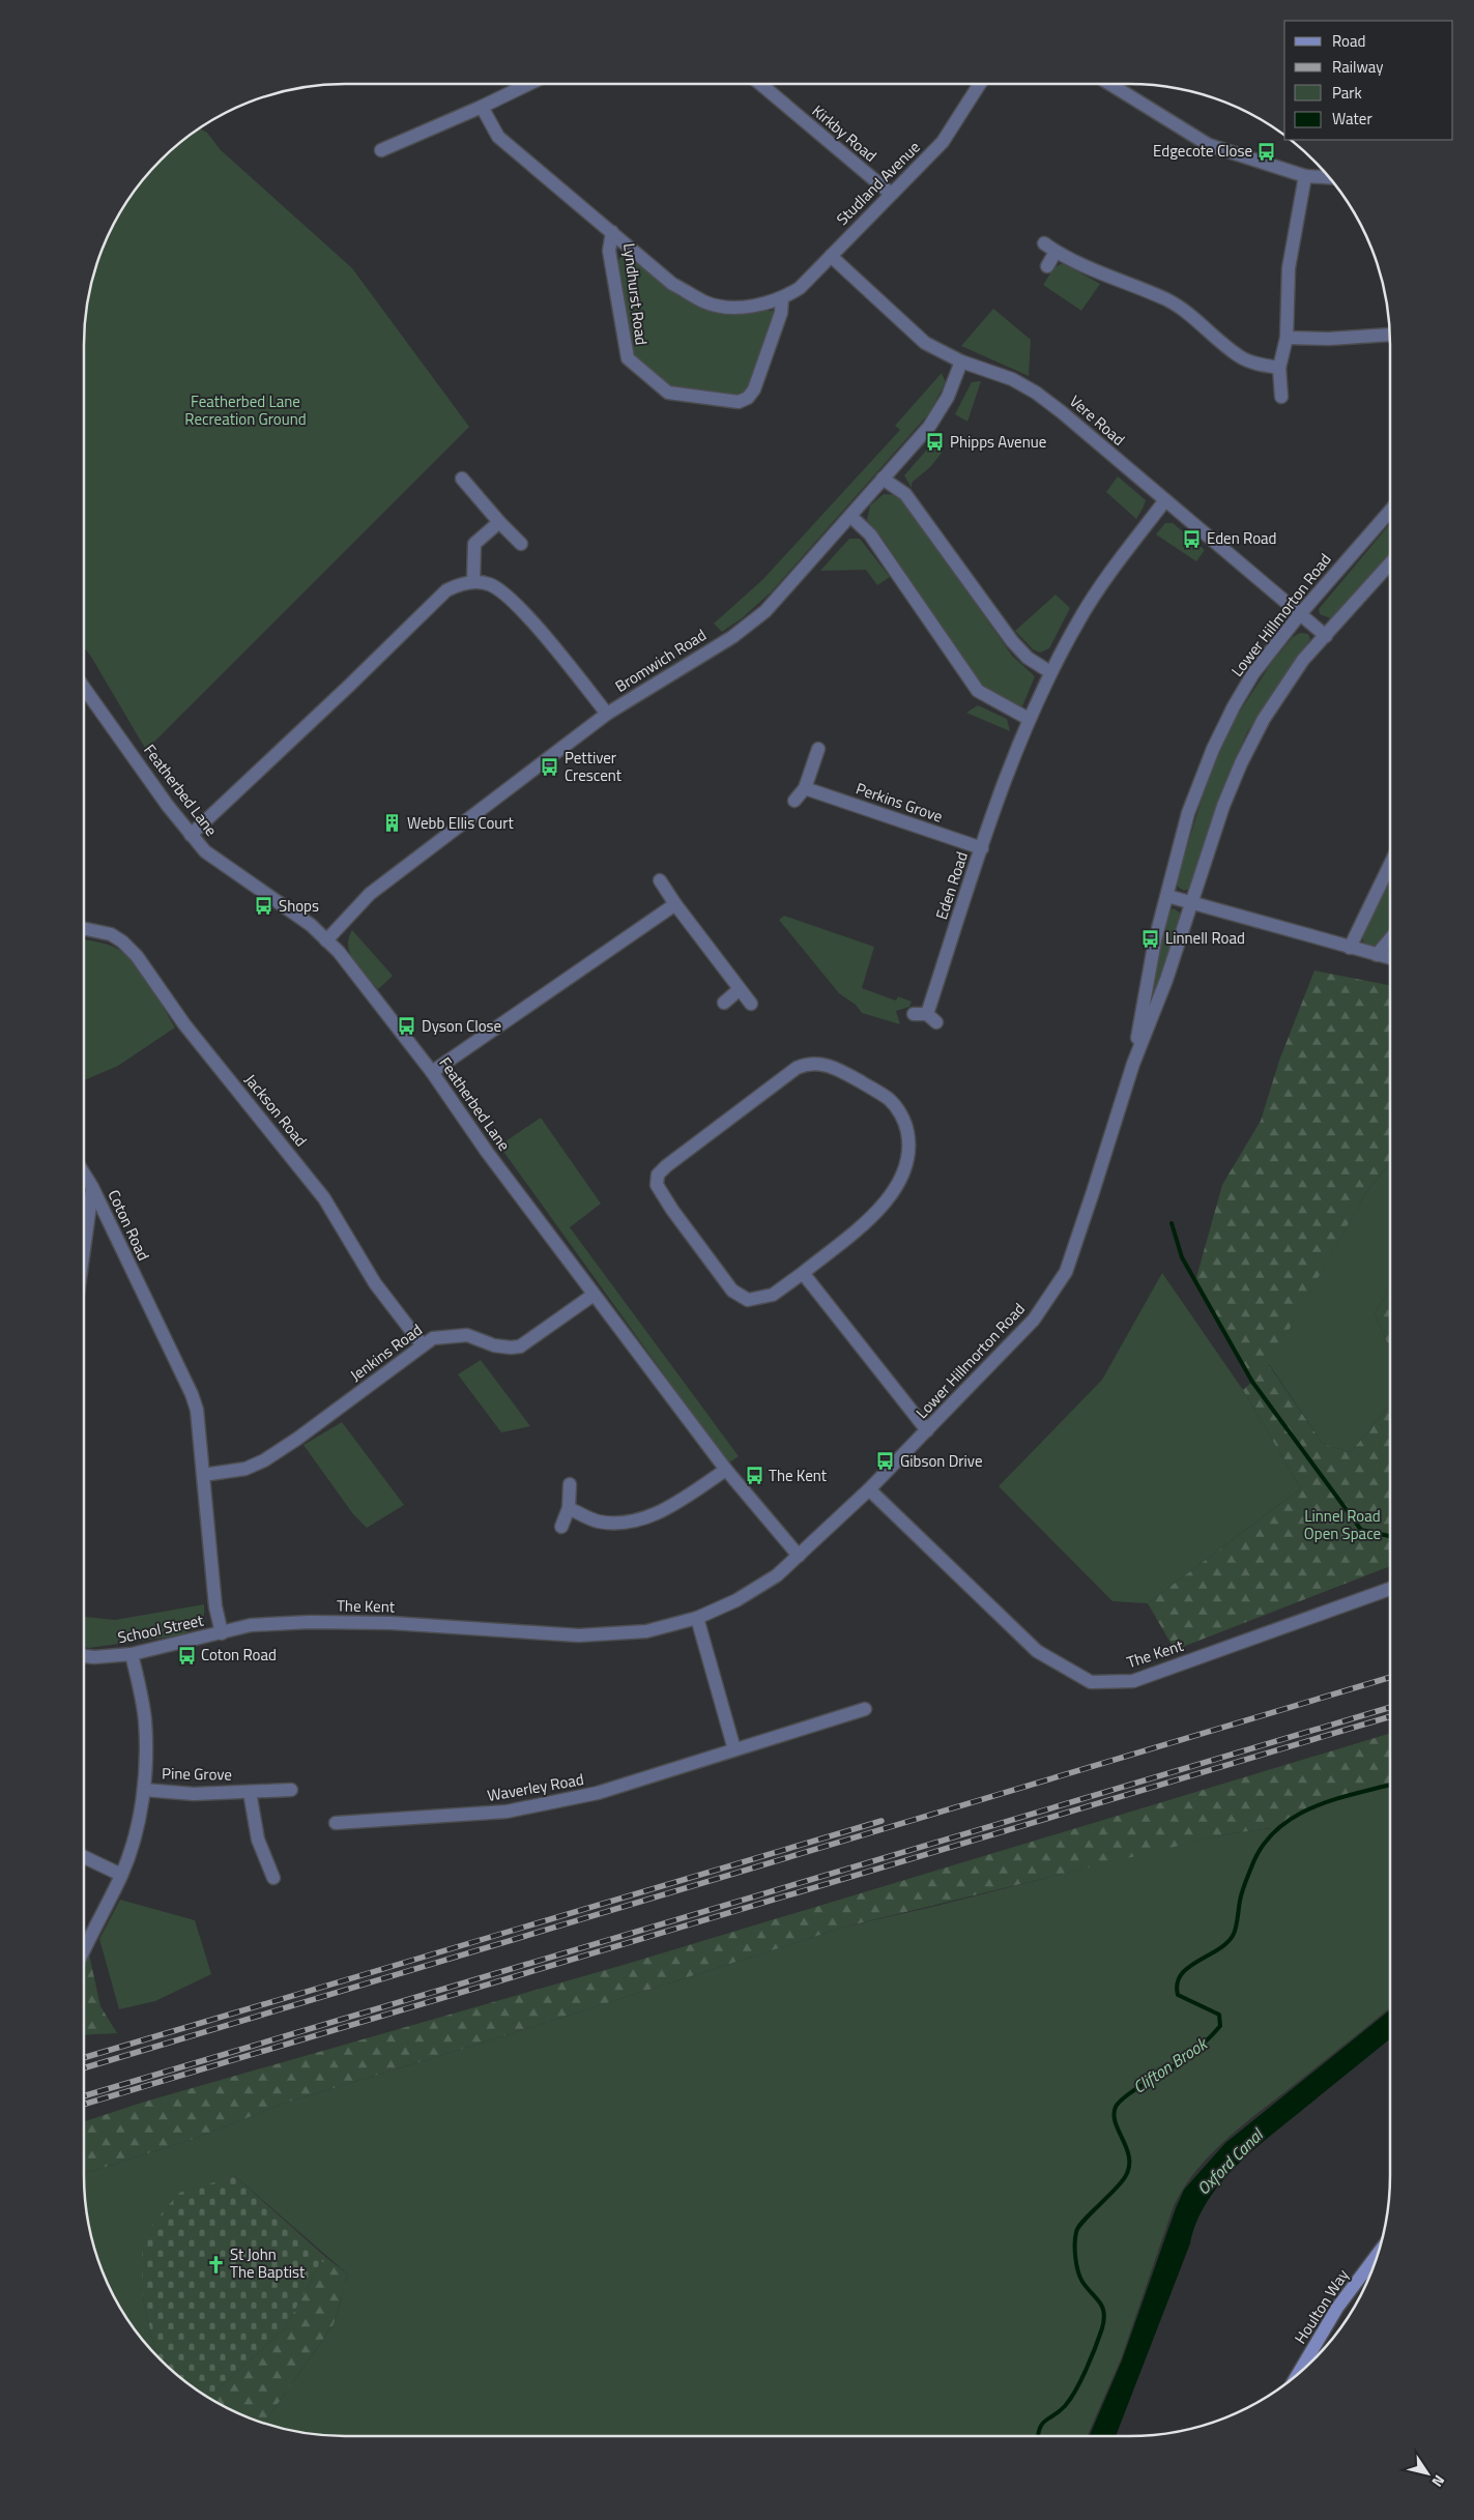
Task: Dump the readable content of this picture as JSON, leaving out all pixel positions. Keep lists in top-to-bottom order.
{
  "streets": {
    "street": [
      "Kirkby Road",
      "Studland Avenue",
      "Lyndhurst Road",
      "Vere Road",
      "Lower Hillmorton Road",
      "Bromwich Road",
      "Featherbed Lane",
      "Perkins Grove",
      "Eden Road",
      "Jackson Road",
      "Coton Road",
      "Jenkins Road",
      "The Kent",
      "School Street",
      "Pine Grove",
      "Waverley Road",
      "Houlton Way"
    ]
  },
  "crossings": [
    ["Kirkby Road", "Studland Avenue"],
    ["Studland Avenue", "Lyndhurst Road"],
    ["Studland Avenue", "Vere Road"],
    ["Vere Road", "Lower Hillmorton Road"],
    ["Vere Road", "Bromwich Road"],
    ["Vere Road", "Eden Road"],
    ["Lower Hillmorton Road", "The Kent"],
    ["Bromwich Road", "Featherbed Lane"],
    ["Featherbed Lane", "Jenkins Road"],
    ["Featherbed Lane", "The Kent"],
    ["Perkins Grove", "Eden Road"],
    ["Jackson Road", "Jenkins Road"],
    ["Coton Road", "Jenkins Road"],
    ["Coton Road", "The Kent"],
    ["Coton Road", "School Street"],
    ["The Kent", "School Street"]
  ],
  "water": ["Clifton Brook", "Oxford Canal"],
  "parks": ["Featherbed Lane Recreation Ground", "Linnel Road Open Space"],
  "places": {
    "bus stop": [
      "Edgecote Close",
      "Phipps Avenue",
      "Eden Road",
      "Pettiver Crescent",
      "Shops",
      "Linnell Road",
      "Dyson Close",
      "Gibson Drive",
      "The Kent",
      "Coton Road"
    ],
    "building": ["Webb Ellis Court"],
    "church": ["St John The Baptist"]
  },
  "legend": [
    "Road",
    "Railway",
    "Park",
    "Water"
  ],
  "north": "bottom right"
}
